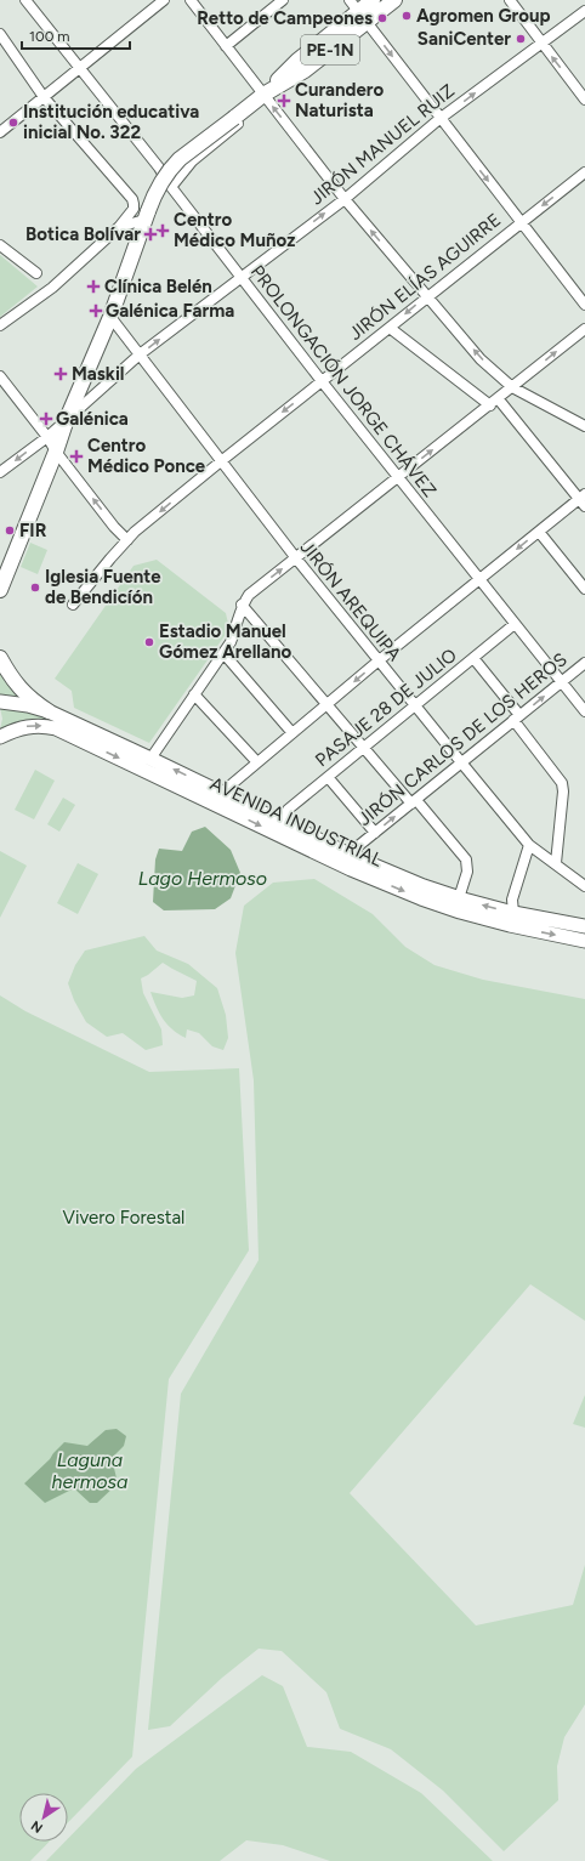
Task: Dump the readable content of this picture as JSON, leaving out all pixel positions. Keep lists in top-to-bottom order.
{
  "streets": {
    "highway": ["PE-1N"],
    "main road": ["AVENIDA INDUSTRIAL"],
    "street": [
      "JIRÓN MANUEL RUIZ",
      "JIRÓN ELÍAS AGUIRRE",
      "PROLONGACIÓN JORGE CHÁVEZ",
      "JIRÓN AREQUIPA",
      "PASAJE 28 DE JULIO",
      "JIRÓN CARLOS DE LOS HEROS"
    ]
  },
  "crossings": [
    ["PE-1N", "JIRÓN MANUEL RUIZ"],
    ["PE-1N", "JIRÓN AREQUIPA"],
    ["JIRÓN MANUEL RUIZ", "PROLONGACIÓN JORGE CHÁVEZ"],
    ["JIRÓN MANUEL RUIZ", "JIRÓN AREQUIPA"],
    ["JIRÓN ELÍAS AGUIRRE", "PROLONGACIÓN JORGE CHÁVEZ"],
    ["JIRÓN ELÍAS AGUIRRE", "JIRÓN AREQUIPA"],
    ["PROLONGACIÓN JORGE CHÁVEZ", "PASAJE 28 DE JULIO"],
    ["PROLONGACIÓN JORGE CHÁVEZ", "JIRÓN CARLOS DE LOS HEROS"],
    ["JIRÓN AREQUIPA", "PASAJE 28 DE JULIO"],
    ["JIRÓN AREQUIPA", "JIRÓN CARLOS DE LOS HEROS"],
    ["PASAJE 28 DE JULIO", "AVENIDA INDUSTRIAL"],
    ["JIRÓN CARLOS DE LOS HEROS", "AVENIDA INDUSTRIAL"]
  ],
  "one_way": ["JIRÓN ELÍAS AGUIRRE", "JIRÓN CARLOS DE LOS HEROS"],
  "water": ["Lago Hermoso", "Laguna hermosa"],
  "parks": ["Vivero Forestal"],
  "places": {
    "other": [
      "Agromen Group",
      "Retto de Campeones",
      "SaniCenter",
      "Institución educativa inicial No. 322",
      "FIR",
      "Iglesia Fuente de Bendicíón",
      "Estadio Manuel Gómez Arellano"
    ],
    "health": [
      "Curandero Naturista",
      "Centro Médico Muñoz",
      "Botica Bolívar",
      "Clínica Belén",
      "Galénica Farma",
      "Maskil",
      "Galénica",
      "Centro Médico Ponce"
    ]
  },
  "scale_bar": "100 m",
  "north": "bottom left"
}
